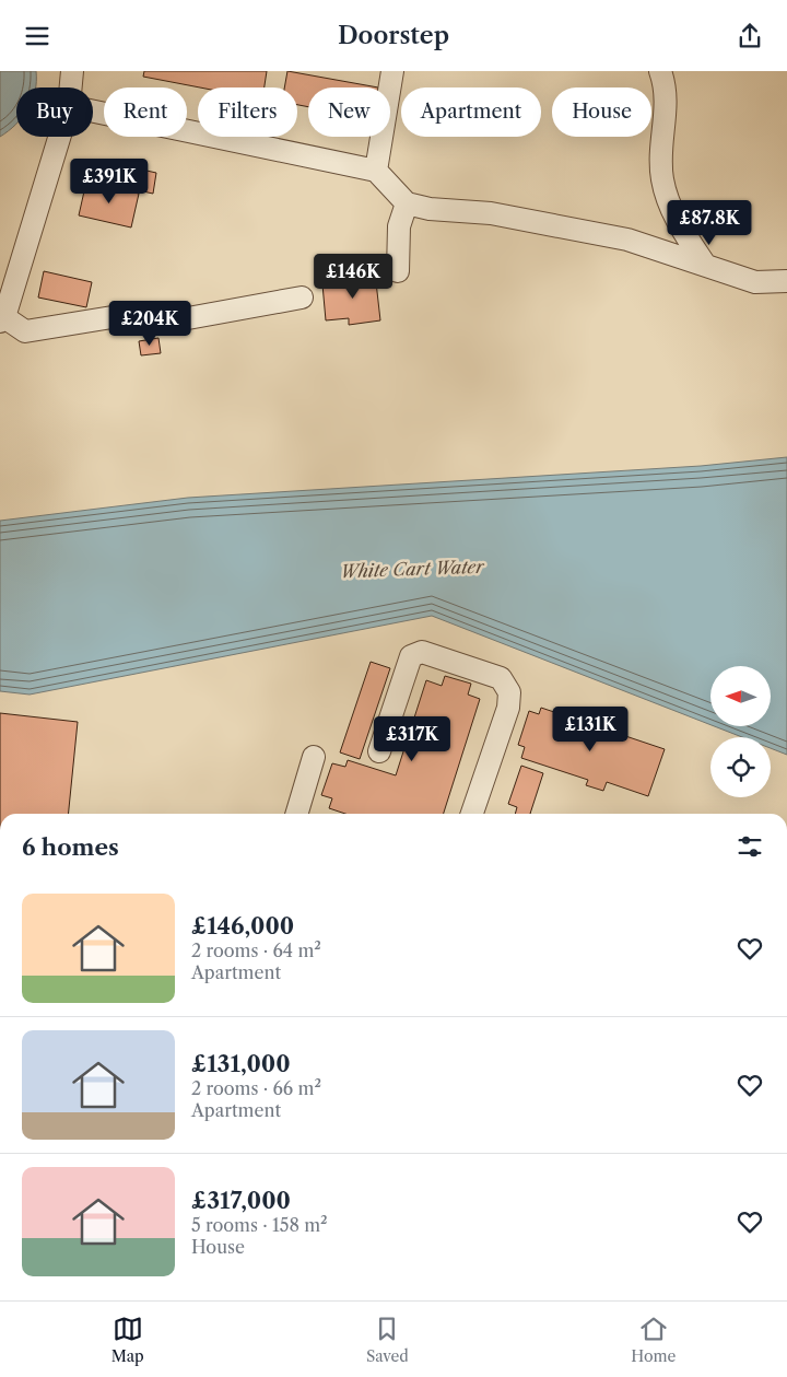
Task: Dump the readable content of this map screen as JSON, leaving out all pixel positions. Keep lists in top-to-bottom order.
{
  "water": ["White Cart Water"],
  "north": "left",
  "page": {
    "header": "Doorstep",
    "chip": [
      "Buy",
      "Rent",
      "Filters",
      "New",
      "Apartment",
      "House"
    ],
    "price": [
      "£391K",
      "£87.8K",
      "£146K",
      "£204K",
      "£131K",
      "£317K"
    ],
    "heading": "6 homes",
    "list": [
      {
        "name": "£146,000",
        "note": "2 rooms · 64 m² · Apartment"
      },
      {
        "name": "£131,000",
        "note": "2 rooms · 66 m² · Apartment"
      },
      {
        "name": "£317,000",
        "note": "5 rooms · 158 m² · House"
      }
    ],
    "tabs": ["Map", "Saved", "Home"]
  }
}
